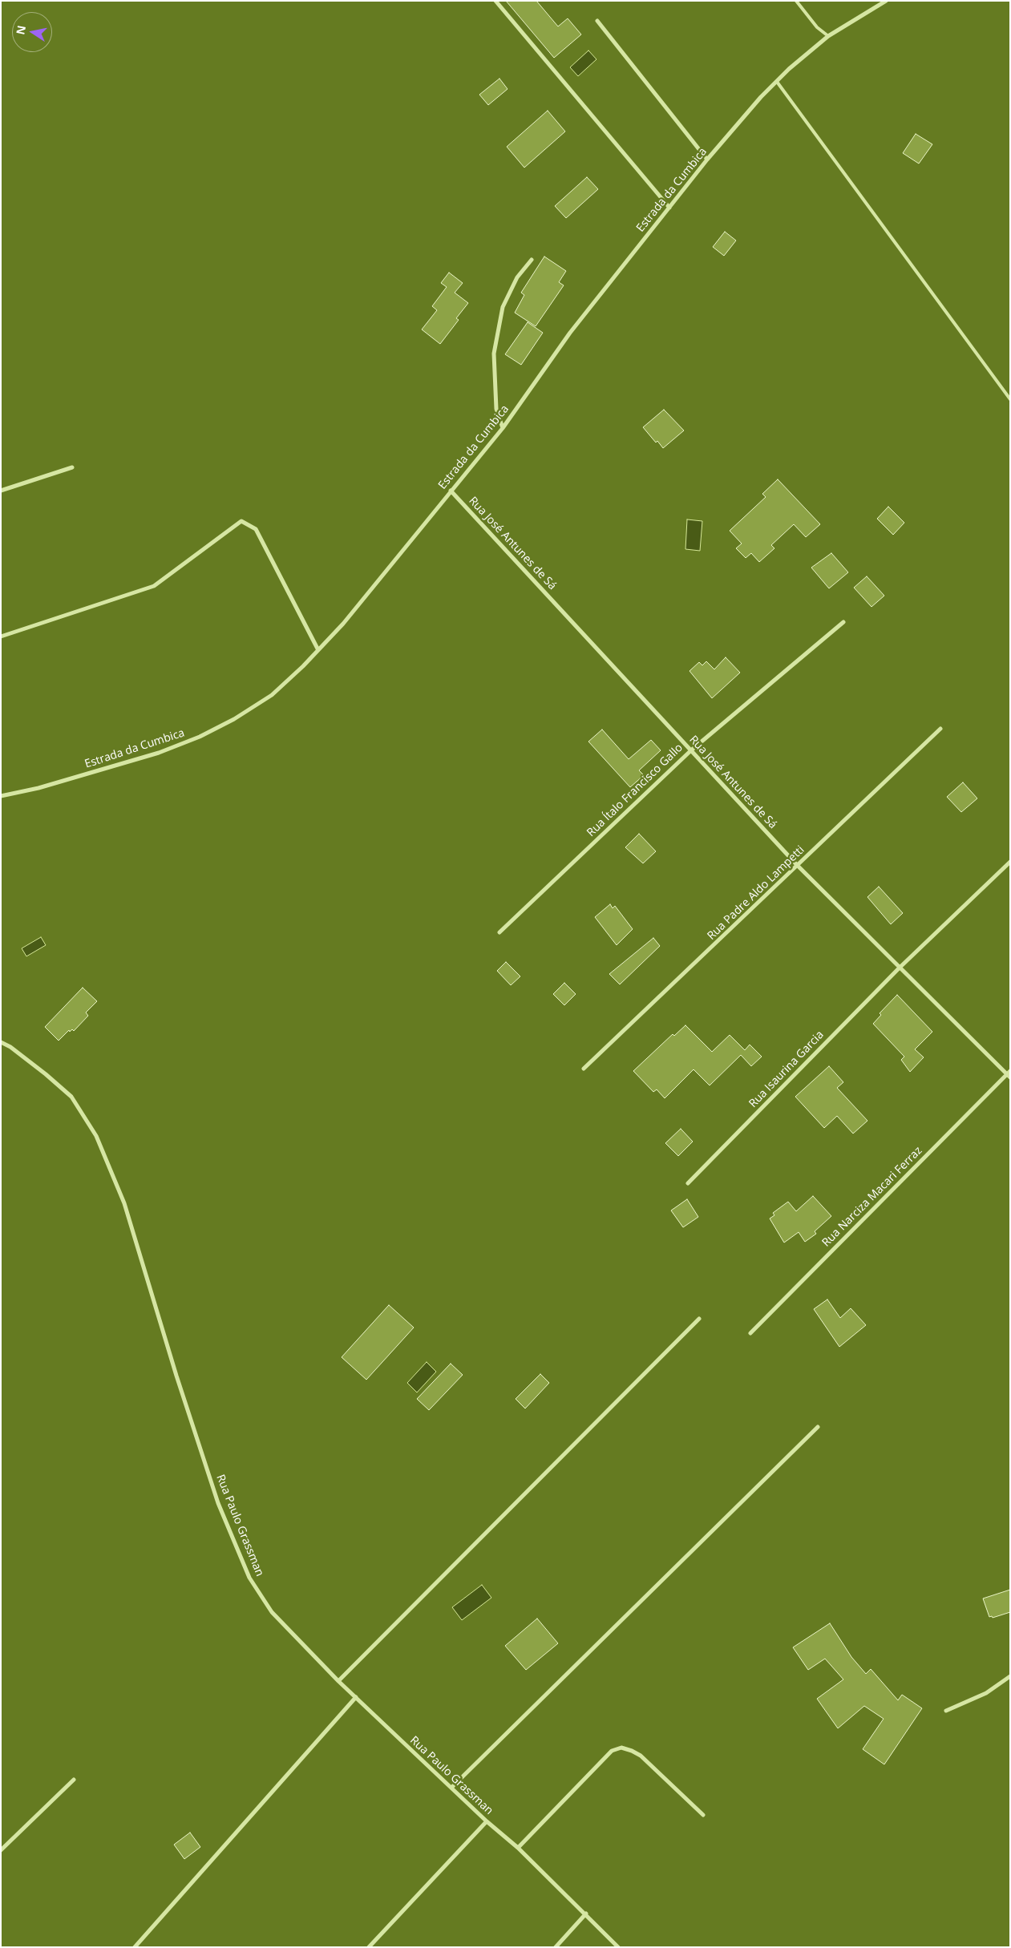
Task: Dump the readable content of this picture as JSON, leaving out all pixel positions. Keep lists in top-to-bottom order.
{
  "streets": {
    "street": [
      "Estrada da Cumbica",
      "Rua José Antunes de Sá",
      "Rua Ítalo Francisco Gallo",
      "Rua Padre Aldo Lampetti",
      "Rua Isaurina Garcia",
      "Rua Narciza Macari Ferraz",
      "Rua Paulo Grassman"
    ]
  },
  "crossings": [
    ["Estrada da Cumbica", "Rua José Antunes de Sá"],
    ["Rua José Antunes de Sá", "Rua Ítalo Francisco Gallo"],
    ["Rua José Antunes de Sá", "Rua Padre Aldo Lampetti"],
    ["Rua José Antunes de Sá", "Rua Isaurina Garcia"],
    ["Rua José Antunes de Sá", "Rua Narciza Macari Ferraz"]
  ],
  "north": "left"
}
